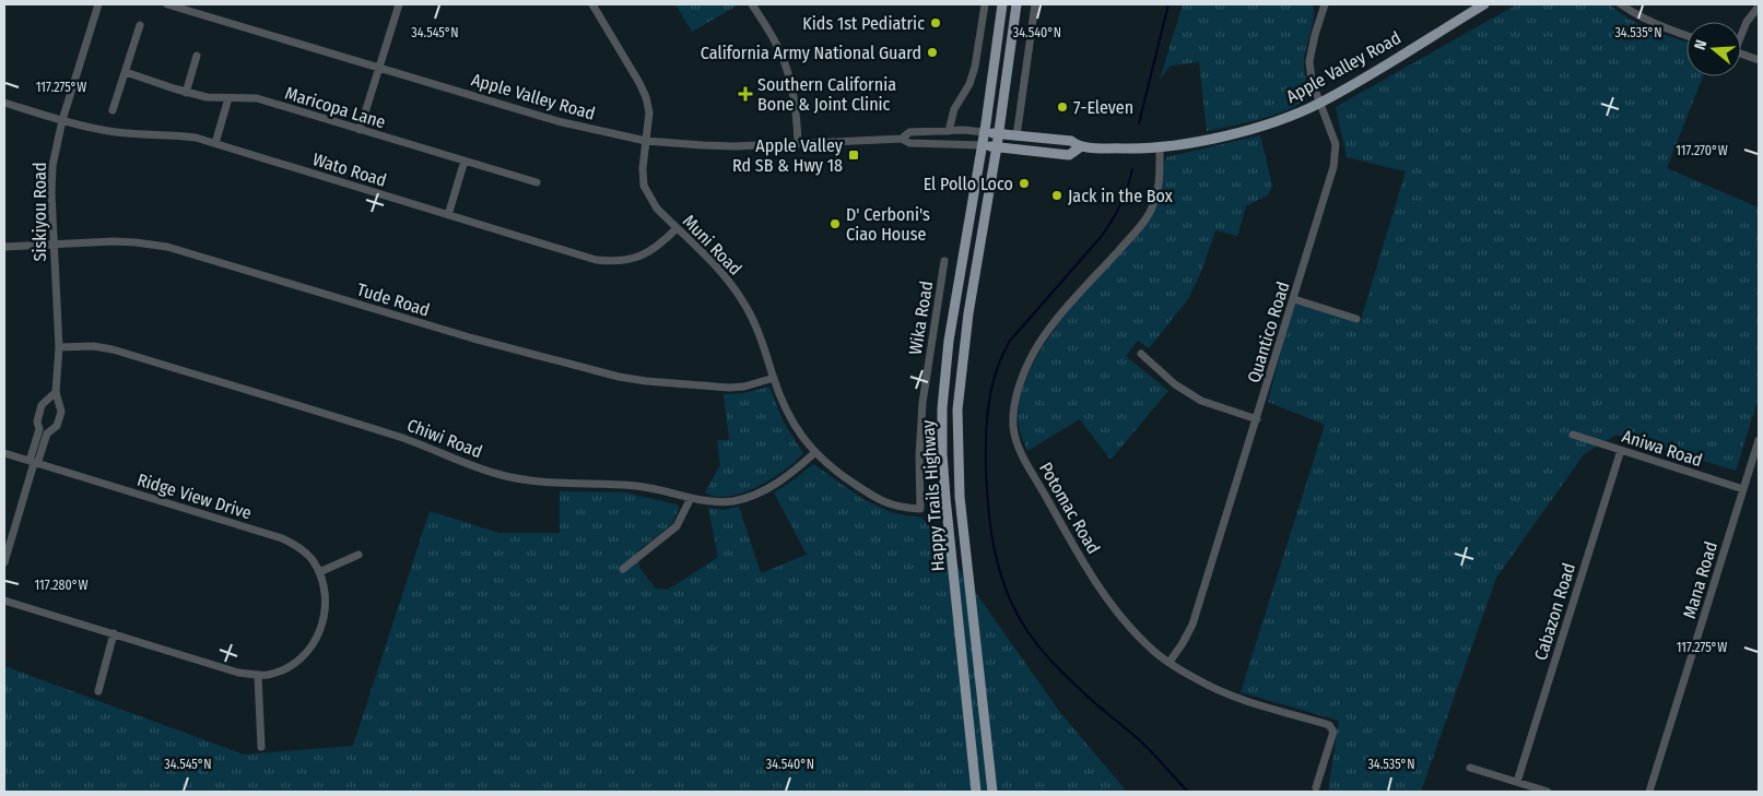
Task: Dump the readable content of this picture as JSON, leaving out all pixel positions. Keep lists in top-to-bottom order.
{
  "streets": {
    "main road": ["Apple Valley Road", "Happy Trails Highway"],
    "street": [
      "Maricopa Lane",
      "Wato Road",
      "Siskiyou Road",
      "Muni Road",
      "Tude Road",
      "Wika Road",
      "Quantico Road",
      "Chiwi Road",
      "Aniwa Road",
      "Ridge View Drive",
      "Potomac Road",
      "Mana Road",
      "Cabazon Road"
    ]
  },
  "crossings": [
    ["Apple Valley Road", "Muni Road"],
    ["Apple Valley Road", "Quantico Road"],
    ["Apple Valley Road", "Happy Trails Highway"],
    ["Apple Valley Road", "Potomac Road"],
    ["Wato Road", "Siskiyou Road"],
    ["Wato Road", "Muni Road"],
    ["Siskiyou Road", "Tude Road"],
    ["Siskiyou Road", "Chiwi Road"],
    ["Siskiyou Road", "Ridge View Drive"],
    ["Muni Road", "Tude Road"],
    ["Muni Road", "Wika Road"],
    ["Muni Road", "Chiwi Road"],
    ["Quantico Road", "Potomac Road"],
    ["Aniwa Road", "Mana Road"],
    ["Aniwa Road", "Cabazon Road"]
  ],
  "places": {
    "other": [
      "Kids 1st Pediatric",
      "California Army National Guard",
      "7-Eleven",
      "El Pollo Loco",
      "Jack in the Box",
      "D' Cerboni's Ciao House"
    ],
    "health": ["Southern California Bone & Joint Clinic"],
    "transit": ["Apple Valley Rd SB & Hwy 18"]
  },
  "north": "left",
  "coordinates": [
    "34.545°N",
    "34.540°N",
    "34.535°N",
    "117.275°W",
    "117.270°W",
    "117.280°W"
  ]
}
